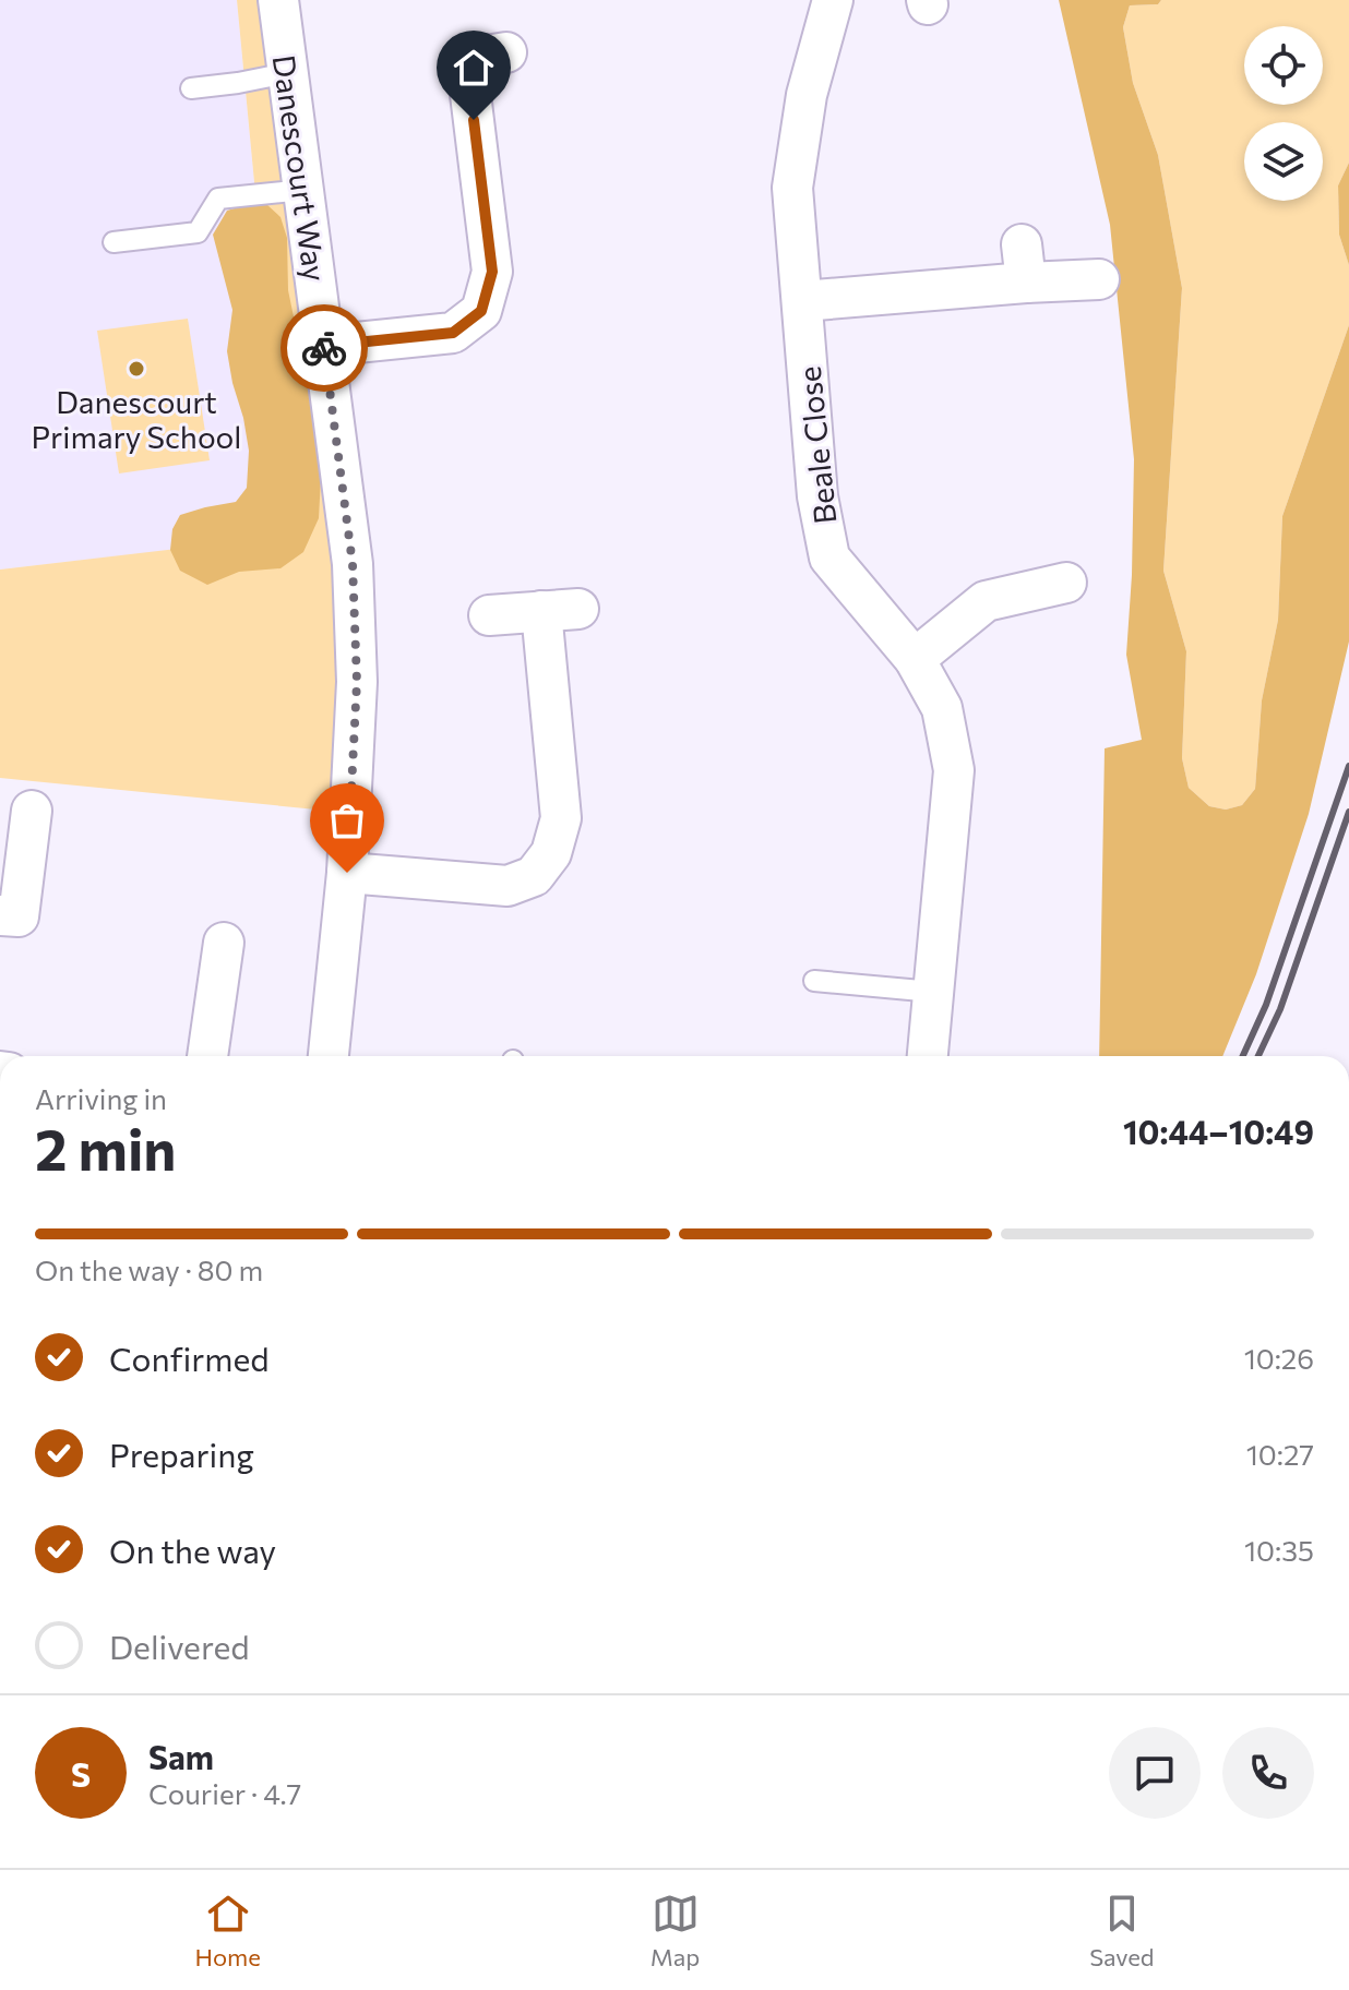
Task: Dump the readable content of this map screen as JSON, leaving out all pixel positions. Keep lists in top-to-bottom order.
{
  "streets": {
    "street": ["Danescourt Way", "Beale Close"]
  },
  "places": ["Danescourt Primary School"],
  "page": {
    "heading": ["2 min", "Arriving in", "10:44–10:49"],
    "panel": ["Sam", "Courier · 4.7"],
    "bar": "On the way · 80 m",
    "list": [
      ["Confirmed", "10:26"],
      ["Preparing", "10:27"],
      ["On the way", "10:35"],
      "Delivered"
    ],
    "round": "S",
    "tabs": ["Home", "Map", "Saved"]
  }
}
